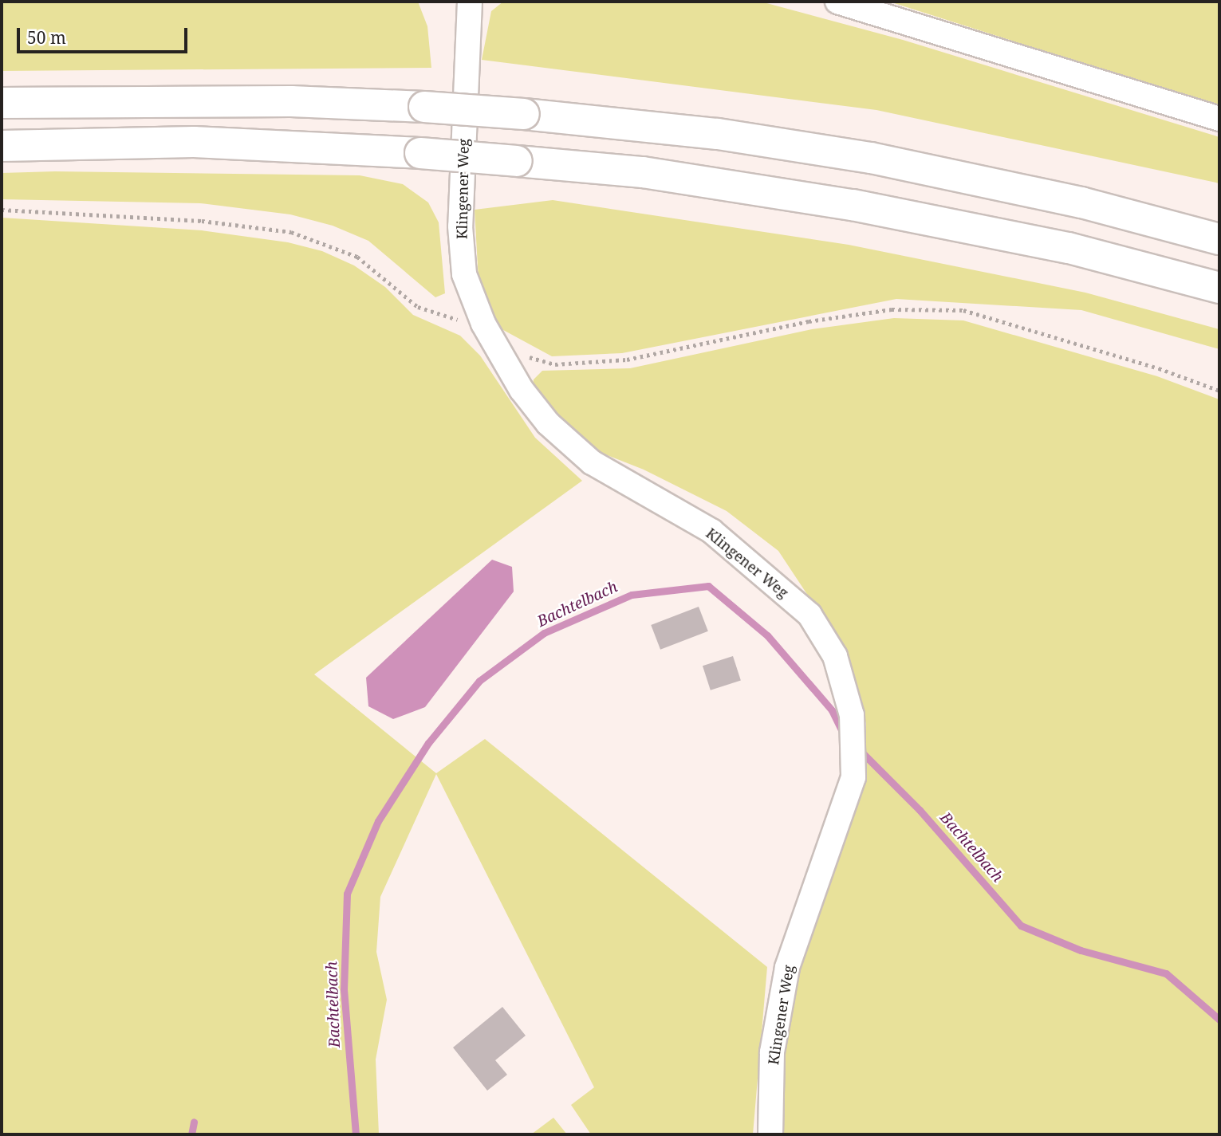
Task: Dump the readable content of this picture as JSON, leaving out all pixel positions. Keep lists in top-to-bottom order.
{
  "streets": {
    "street": ["Klingener Weg"]
  },
  "water": ["Bachtelbach"],
  "scale_bar": "50 m"
}
